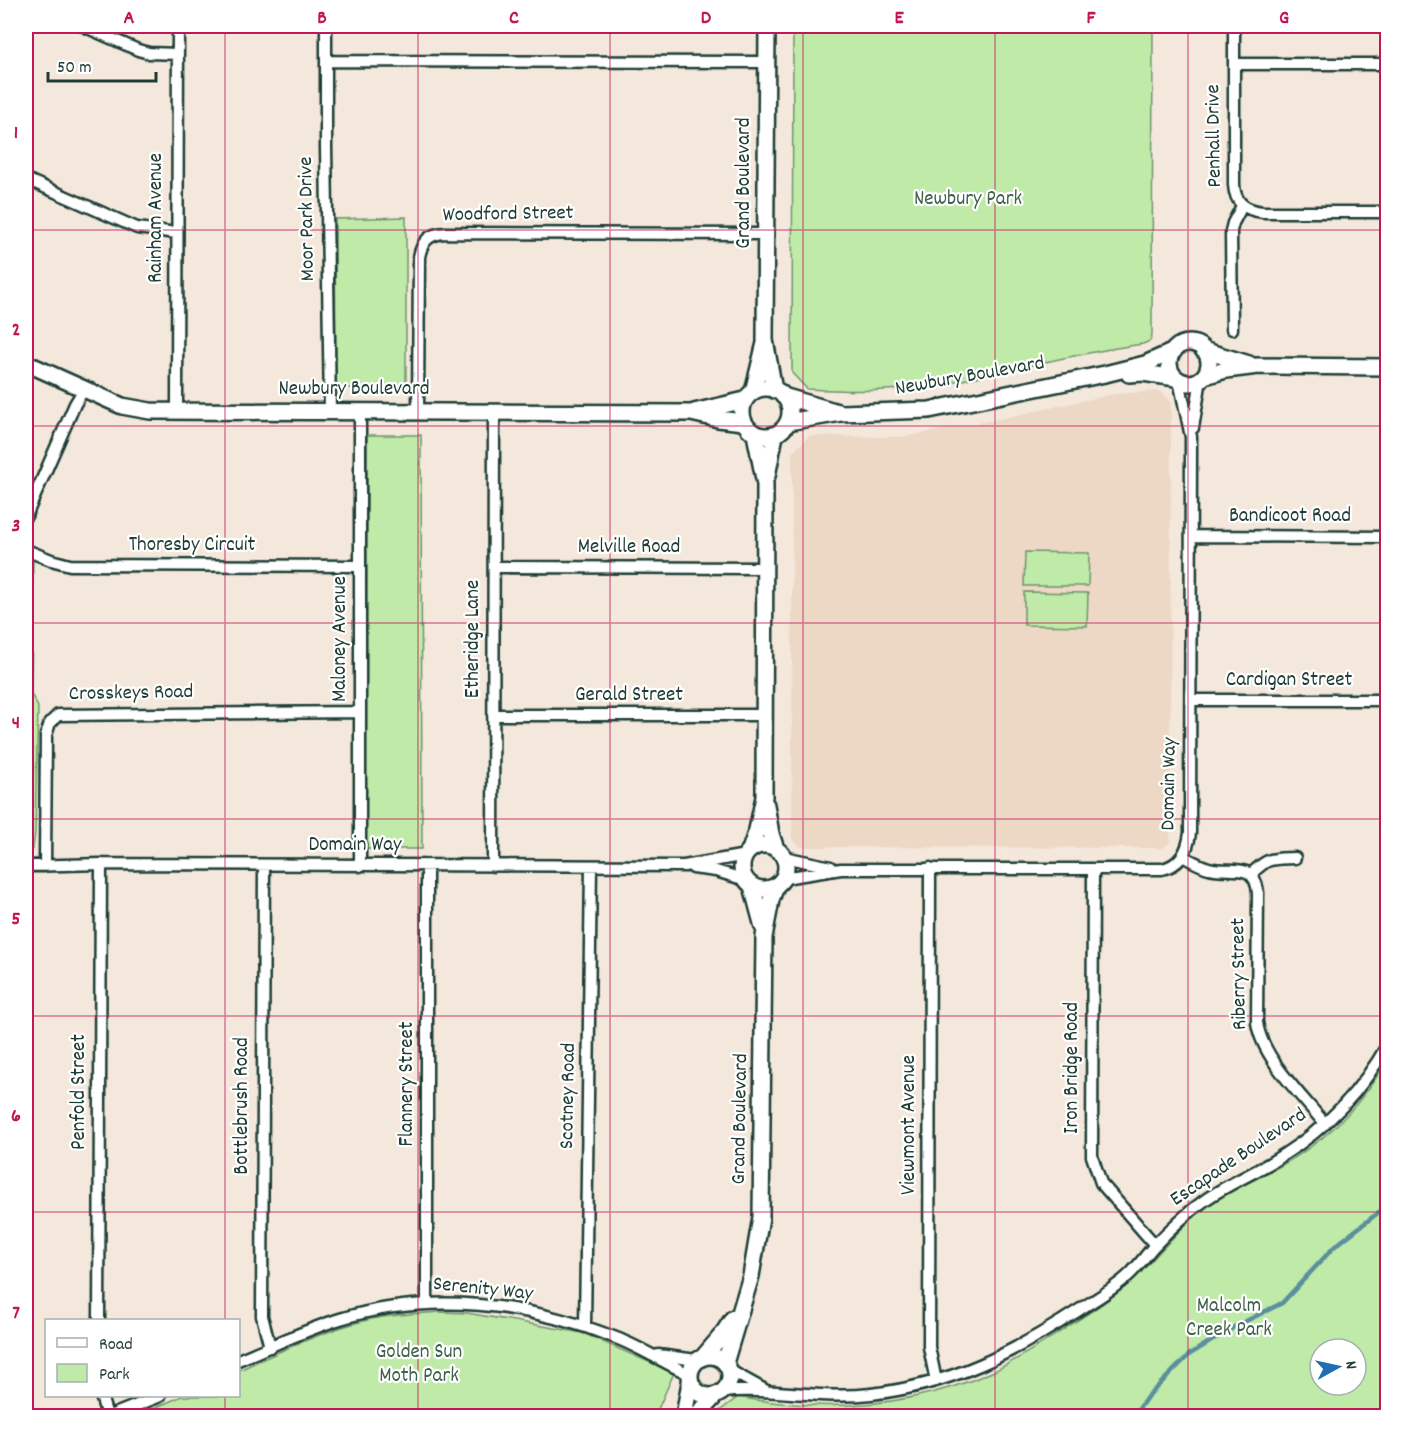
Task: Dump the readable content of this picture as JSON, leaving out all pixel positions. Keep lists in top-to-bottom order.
{
  "streets": {
    "street": [
      "Penhall Drive",
      "Grand Boulevard",
      "Woodford Street",
      "Rainham Avenue",
      "Moor Park Drive",
      "Newbury Boulevard",
      "Bandicoot Road",
      "Thoresby Circuit",
      "Melville Road",
      "Maloney Avenue",
      "Etheridge Lane",
      "Cardigan Street",
      "Crosskeys Road",
      "Gerald Street",
      "Domain Way",
      "Riberry Street",
      "Iron Bridge Road",
      "Flannery Street",
      "Penfold Street",
      "Scotney Road",
      "Bottlebrush Road",
      "Viewmont Avenue",
      "Escapade Boulevard",
      "Serenity Way"
    ]
  },
  "crossings": [
    ["Grand Boulevard", "Woodford Street"],
    ["Grand Boulevard", "Newbury Boulevard"],
    ["Grand Boulevard", "Domain Way"],
    ["Grand Boulevard", "Escapade Boulevard"],
    ["Grand Boulevard", "Serenity Way"],
    ["Woodford Street", "Newbury Boulevard"],
    ["Rainham Avenue", "Newbury Boulevard"],
    ["Moor Park Drive", "Newbury Boulevard"],
    ["Newbury Boulevard", "Maloney Avenue"],
    ["Newbury Boulevard", "Etheridge Lane"],
    ["Newbury Boulevard", "Domain Way"],
    ["Bandicoot Road", "Domain Way"],
    ["Thoresby Circuit", "Maloney Avenue"],
    ["Melville Road", "Etheridge Lane"],
    ["Maloney Avenue", "Crosskeys Road"],
    ["Maloney Avenue", "Domain Way"],
    ["Etheridge Lane", "Gerald Street"],
    ["Etheridge Lane", "Domain Way"],
    ["Cardigan Street", "Domain Way"],
    ["Crosskeys Road", "Domain Way"],
    ["Domain Way", "Iron Bridge Road"],
    ["Domain Way", "Flannery Street"],
    ["Domain Way", "Penfold Street"],
    ["Domain Way", "Scotney Road"],
    ["Domain Way", "Bottlebrush Road"],
    ["Domain Way", "Viewmont Avenue"],
    ["Riberry Street", "Escapade Boulevard"],
    ["Iron Bridge Road", "Escapade Boulevard"],
    ["Flannery Street", "Serenity Way"],
    ["Scotney Road", "Serenity Way"],
    ["Bottlebrush Road", "Serenity Way"],
    ["Viewmont Avenue", "Escapade Boulevard"],
    ["Escapade Boulevard", "Serenity Way"]
  ],
  "parks": ["Newbury Park", "Malcolm Creek Park", "Golden Sun Moth Park"],
  "legend": ["Road", "Park"],
  "scale_bar": "50 m",
  "north": "right",
  "grid": {
    "columns": [
      "A",
      "B",
      "C",
      "D",
      "E",
      "F",
      "G"
    ],
    "rows": [
      "1",
      "2",
      "3",
      "4",
      "5",
      "6",
      "7"
    ]
  }
}
